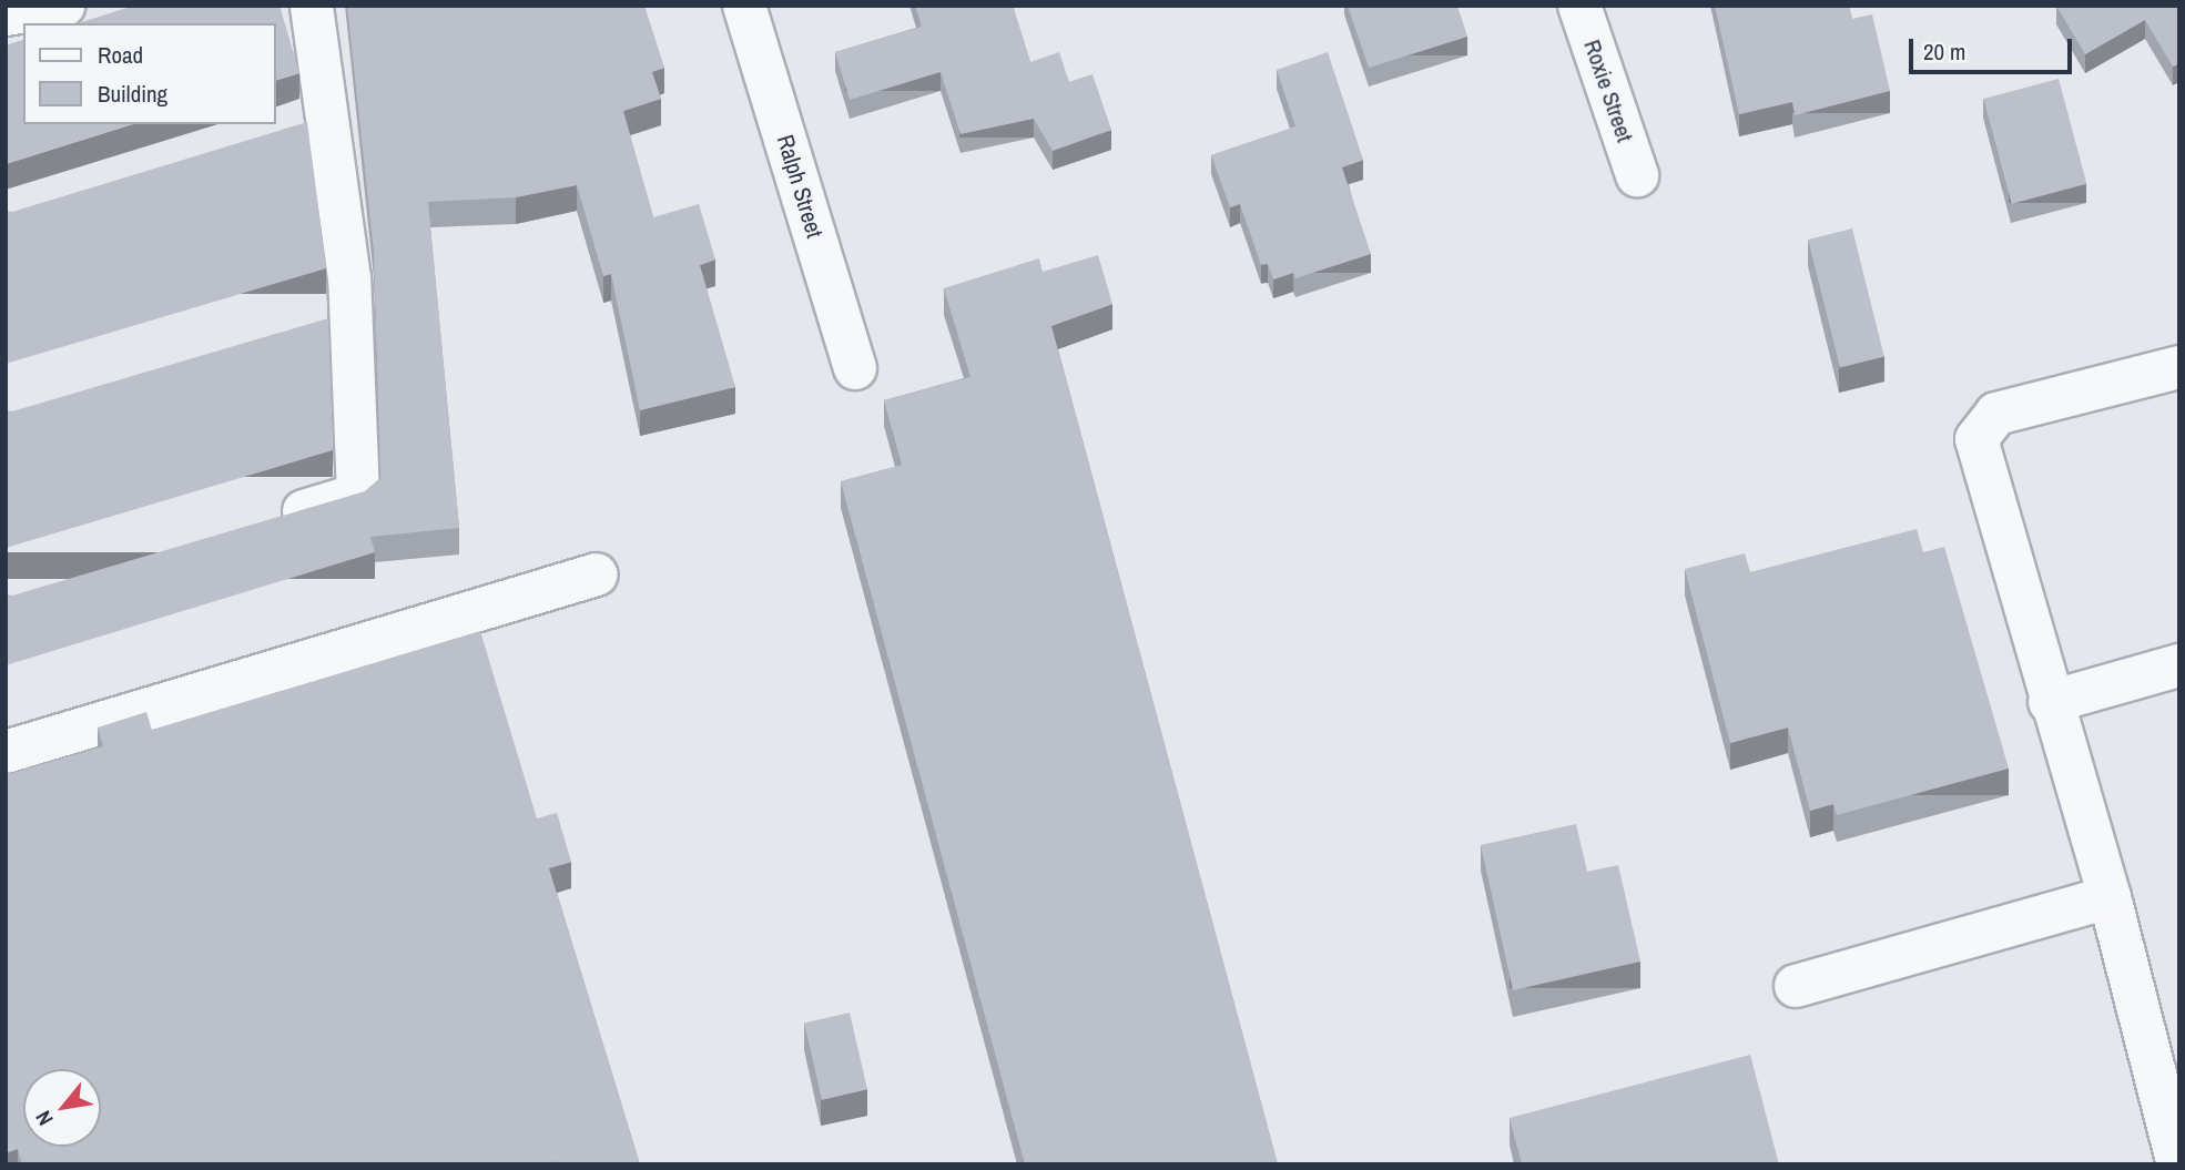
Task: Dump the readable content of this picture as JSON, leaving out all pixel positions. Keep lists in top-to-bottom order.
{
  "streets": {
    "street": ["Roxie Street", "Ralph Street"]
  },
  "legend": ["Road", "Building"],
  "scale_bar": "20 m",
  "north": "bottom left"
}
